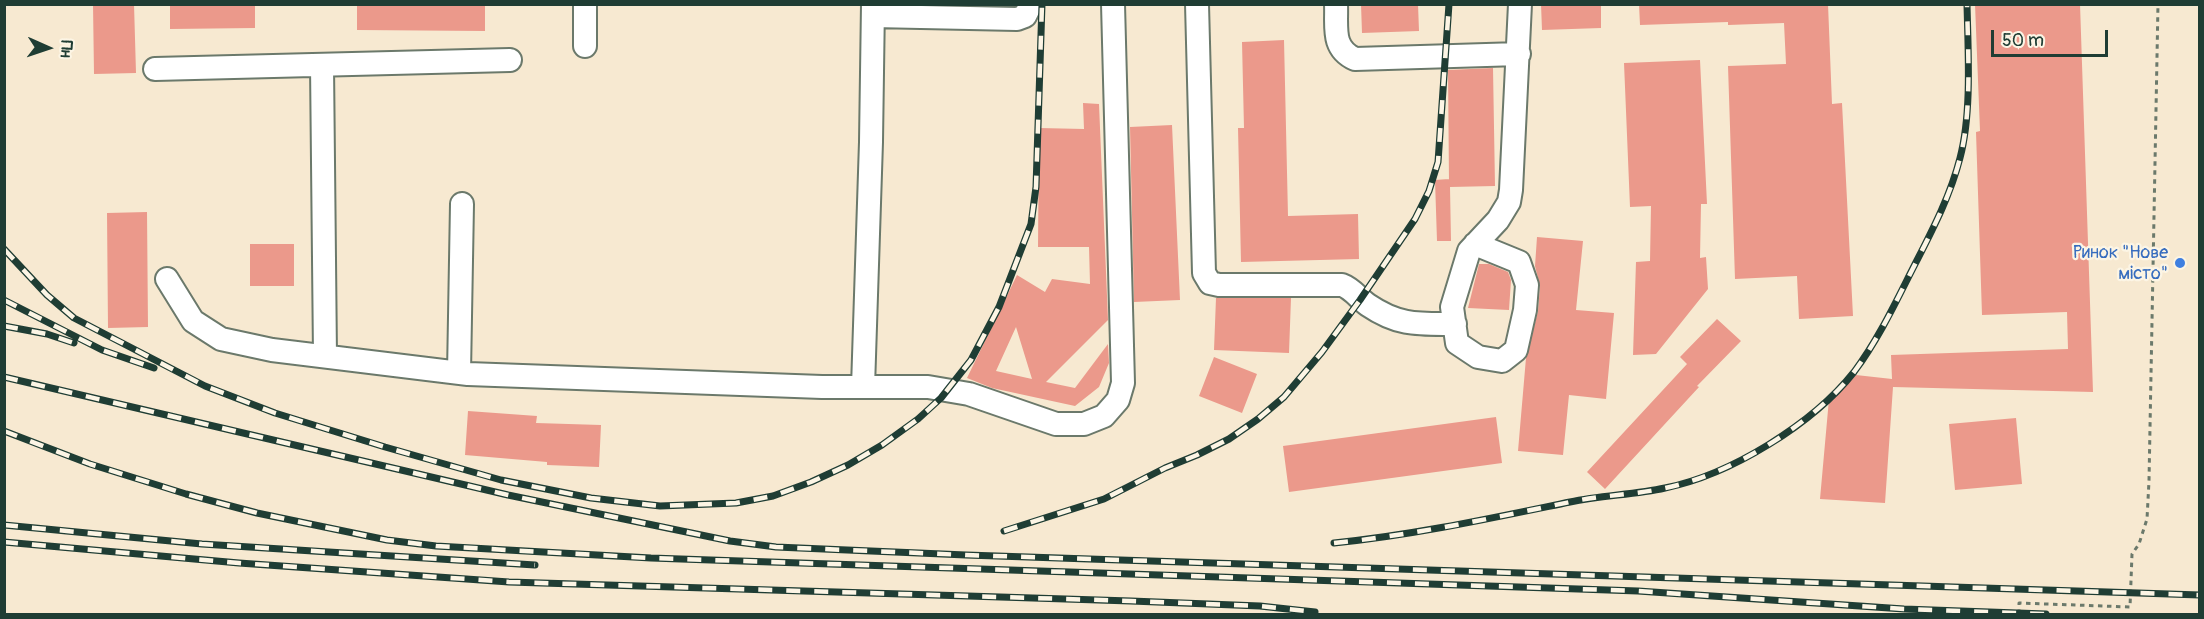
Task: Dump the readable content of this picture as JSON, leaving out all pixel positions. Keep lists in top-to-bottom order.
{
  "places": ["Ринок \"Нове місто\""],
  "scale_bar": "50 m",
  "north": "right"
}
